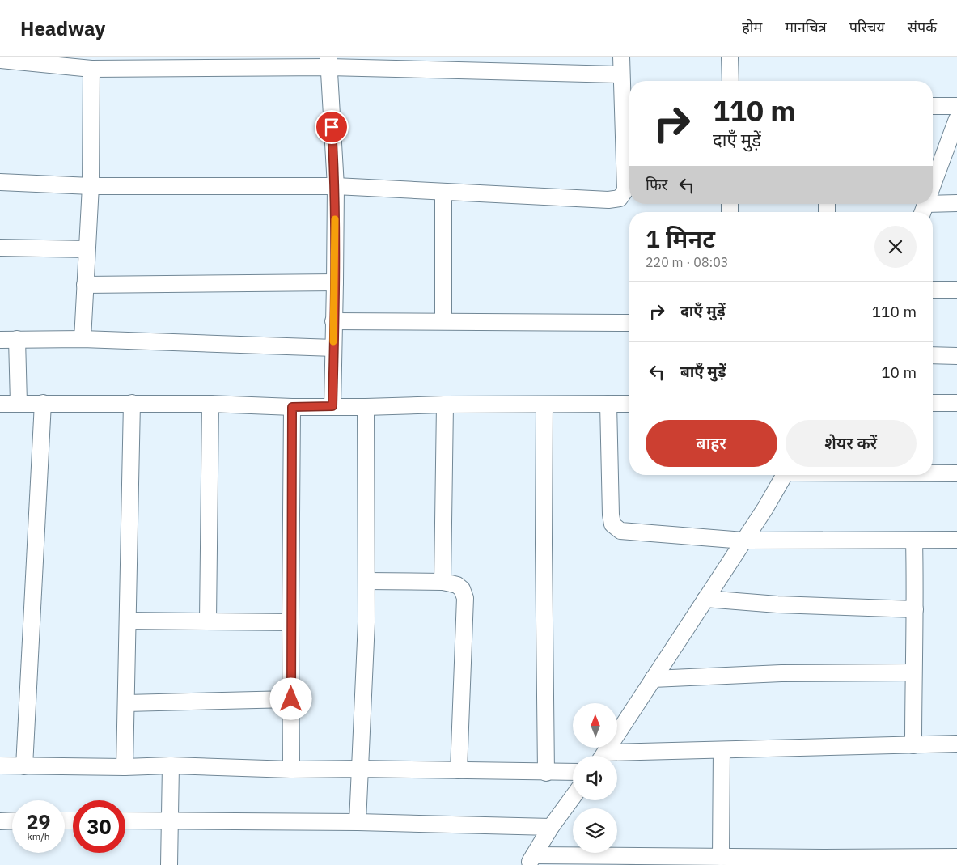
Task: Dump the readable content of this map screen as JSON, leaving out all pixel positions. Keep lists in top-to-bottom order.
{
  "north": "top",
  "page": {
    "header": "Headway",
    "nav": [
      "होम",
      "मानचित्र",
      "परिचय",
      "संपर्क"
    ],
    "turn": ["110 m", "दाएँ मुड़ें"],
    "then": "फिर",
    "heading": ["1 मिनट", "220 m · 08:03"],
    "list": [
      {
        "name": "दाएँ मुड़ें",
        "value": "110 m"
      },
      {
        "name": "बाएँ मुड़ें",
        "value": "10 m"
      }
    ],
    "buttons": ["बाहर", "शेयर करें"],
    "speed": "29 km/h",
    "limit": "30"
  }
}
